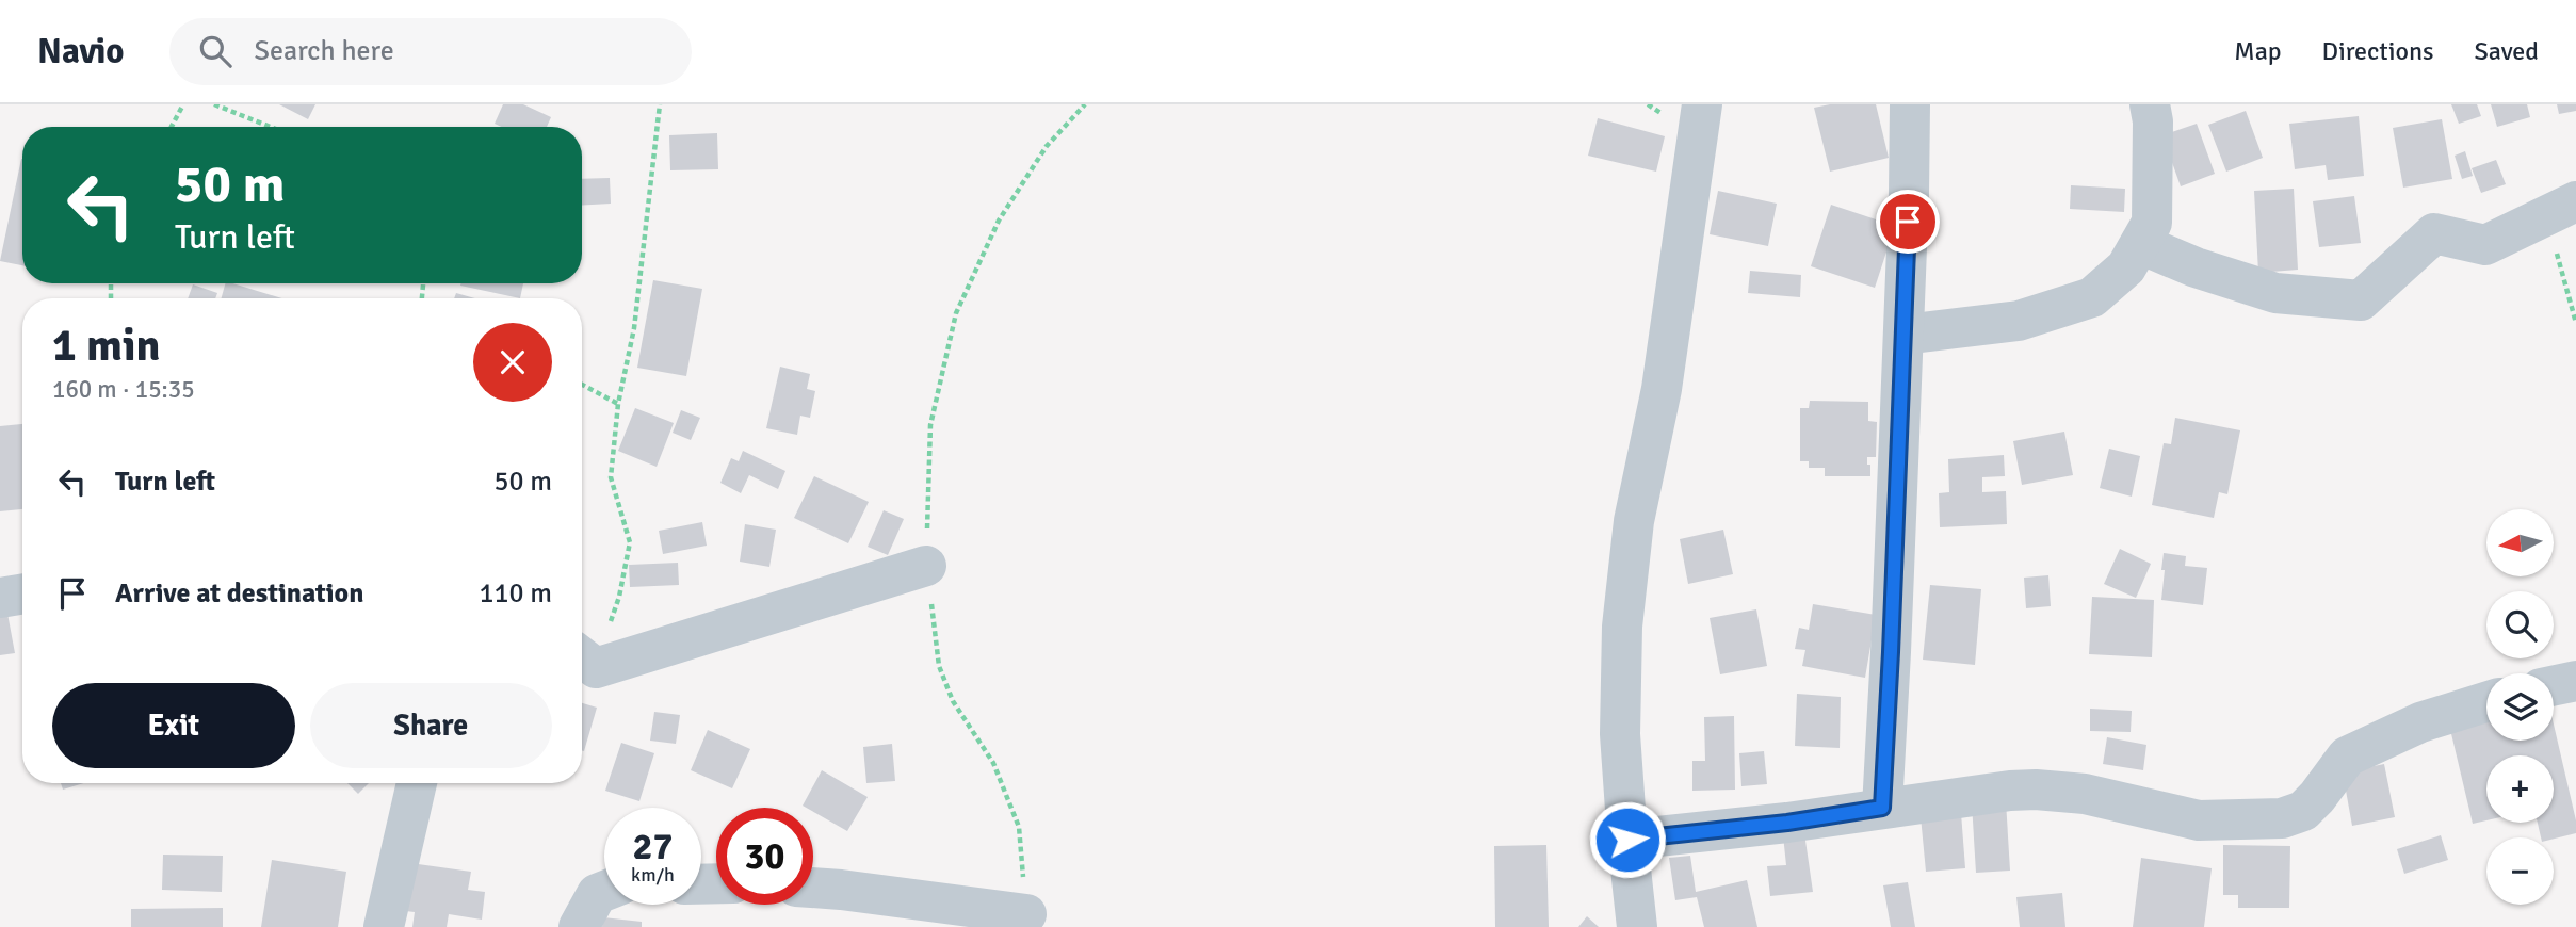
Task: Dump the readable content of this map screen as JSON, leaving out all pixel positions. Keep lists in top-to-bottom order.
{
  "north": "left",
  "page": {
    "header": "Navio",
    "search": "Search here",
    "nav": ["Map", "Directions", "Saved"],
    "turn": ["50 m", "Turn left"],
    "heading": ["1 min", "160 m · 15:35"],
    "list": [
      {
        "name": "Turn left",
        "value": "50 m"
      },
      {
        "name": "Arrive at destination",
        "value": "110 m"
      }
    ],
    "map_buttons": ["+", "−"],
    "buttons": ["Exit", "Share"],
    "speed": "27 km/h",
    "limit": "30"
  }
}
